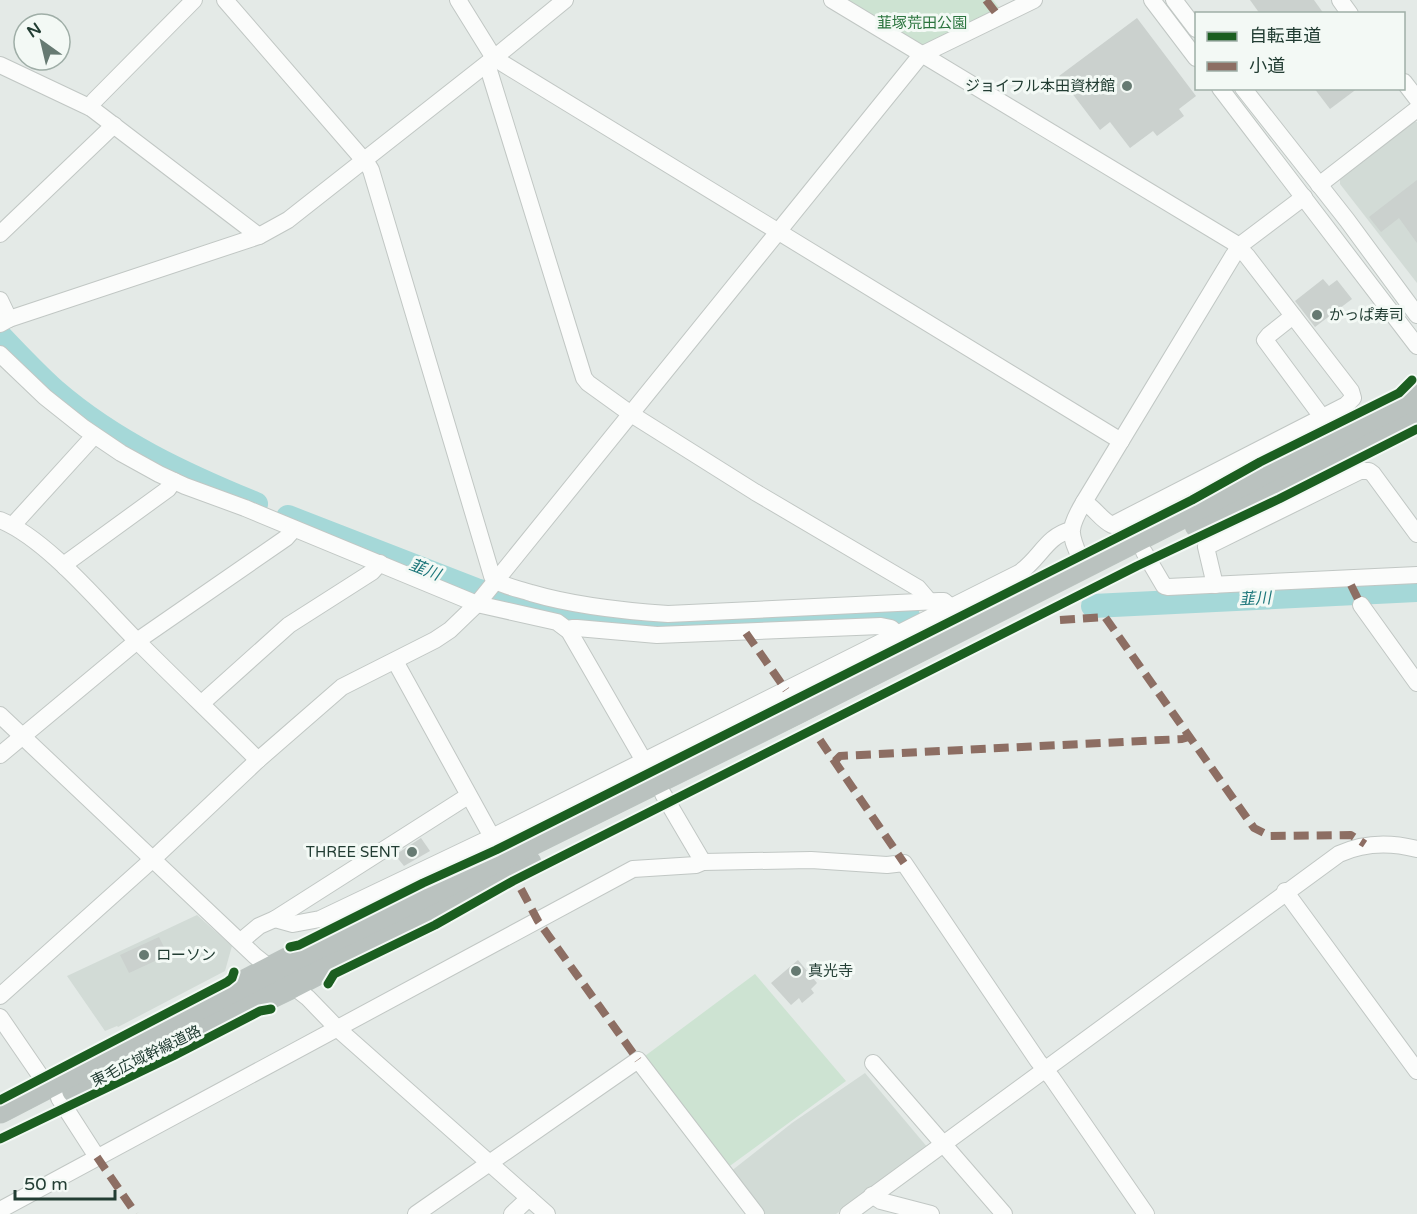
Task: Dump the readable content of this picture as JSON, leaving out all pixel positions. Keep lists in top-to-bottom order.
{
  "streets": {
    "highway": ["東毛広域幹線道路"]
  },
  "water": ["韮川"],
  "parks": ["韮塚荒田公園"],
  "places": [
    "ジョイフル本田資材館",
    "かっぱ寿司",
    "THREE SENT",
    "ローソン",
    "真光寺"
  ],
  "legend": ["自転車道", "小道"],
  "scale_bar": "50 m",
  "north": "top left"
}
